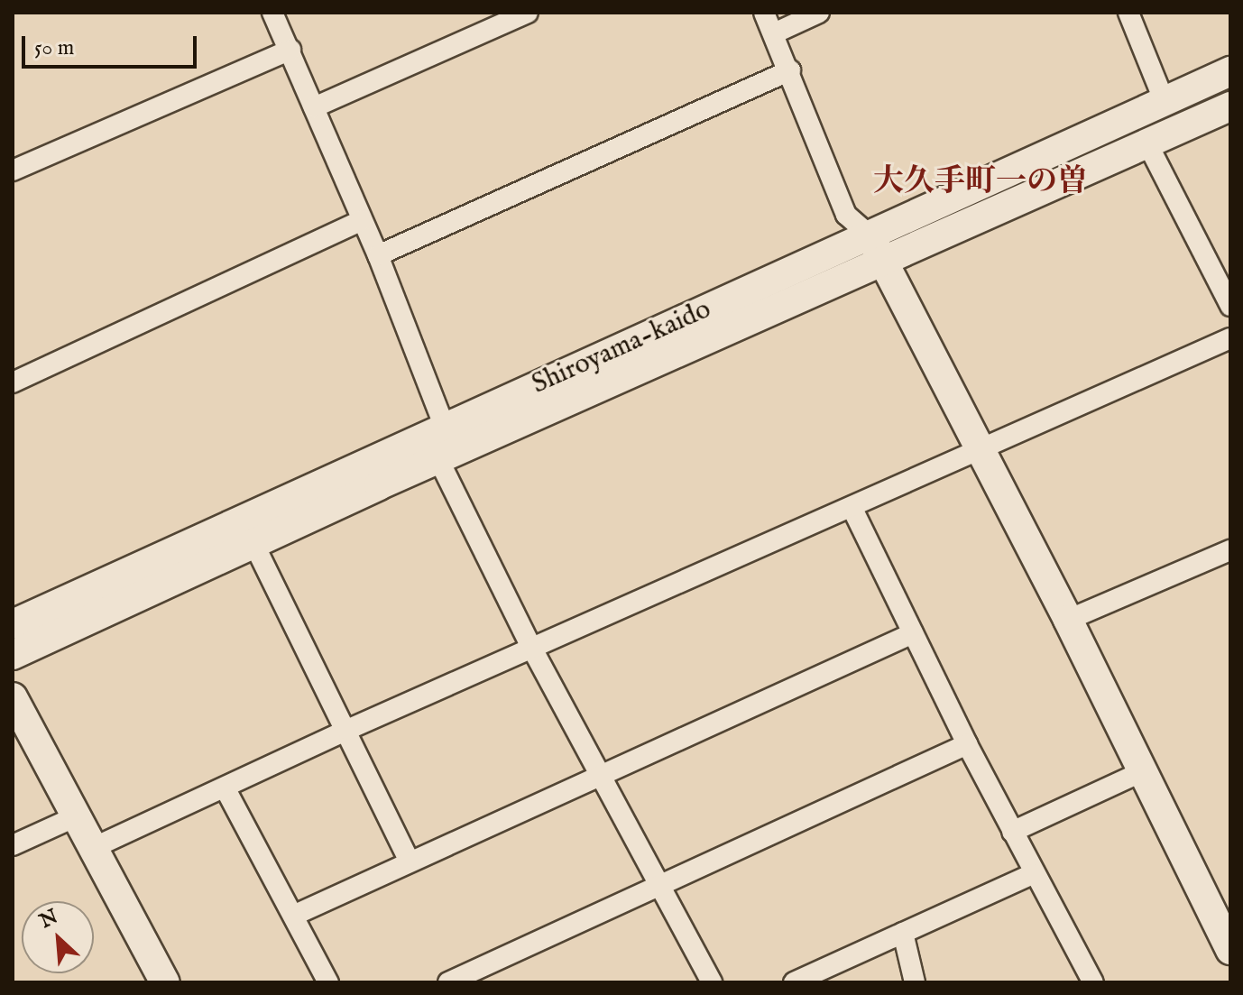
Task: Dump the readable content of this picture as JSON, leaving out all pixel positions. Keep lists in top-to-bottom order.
{
  "streets": {
    "street": ["Shiroyama-kaido"]
  },
  "districts": ["大久手町一の曽"],
  "scale_bar": "50 m",
  "north": "top left"
}
